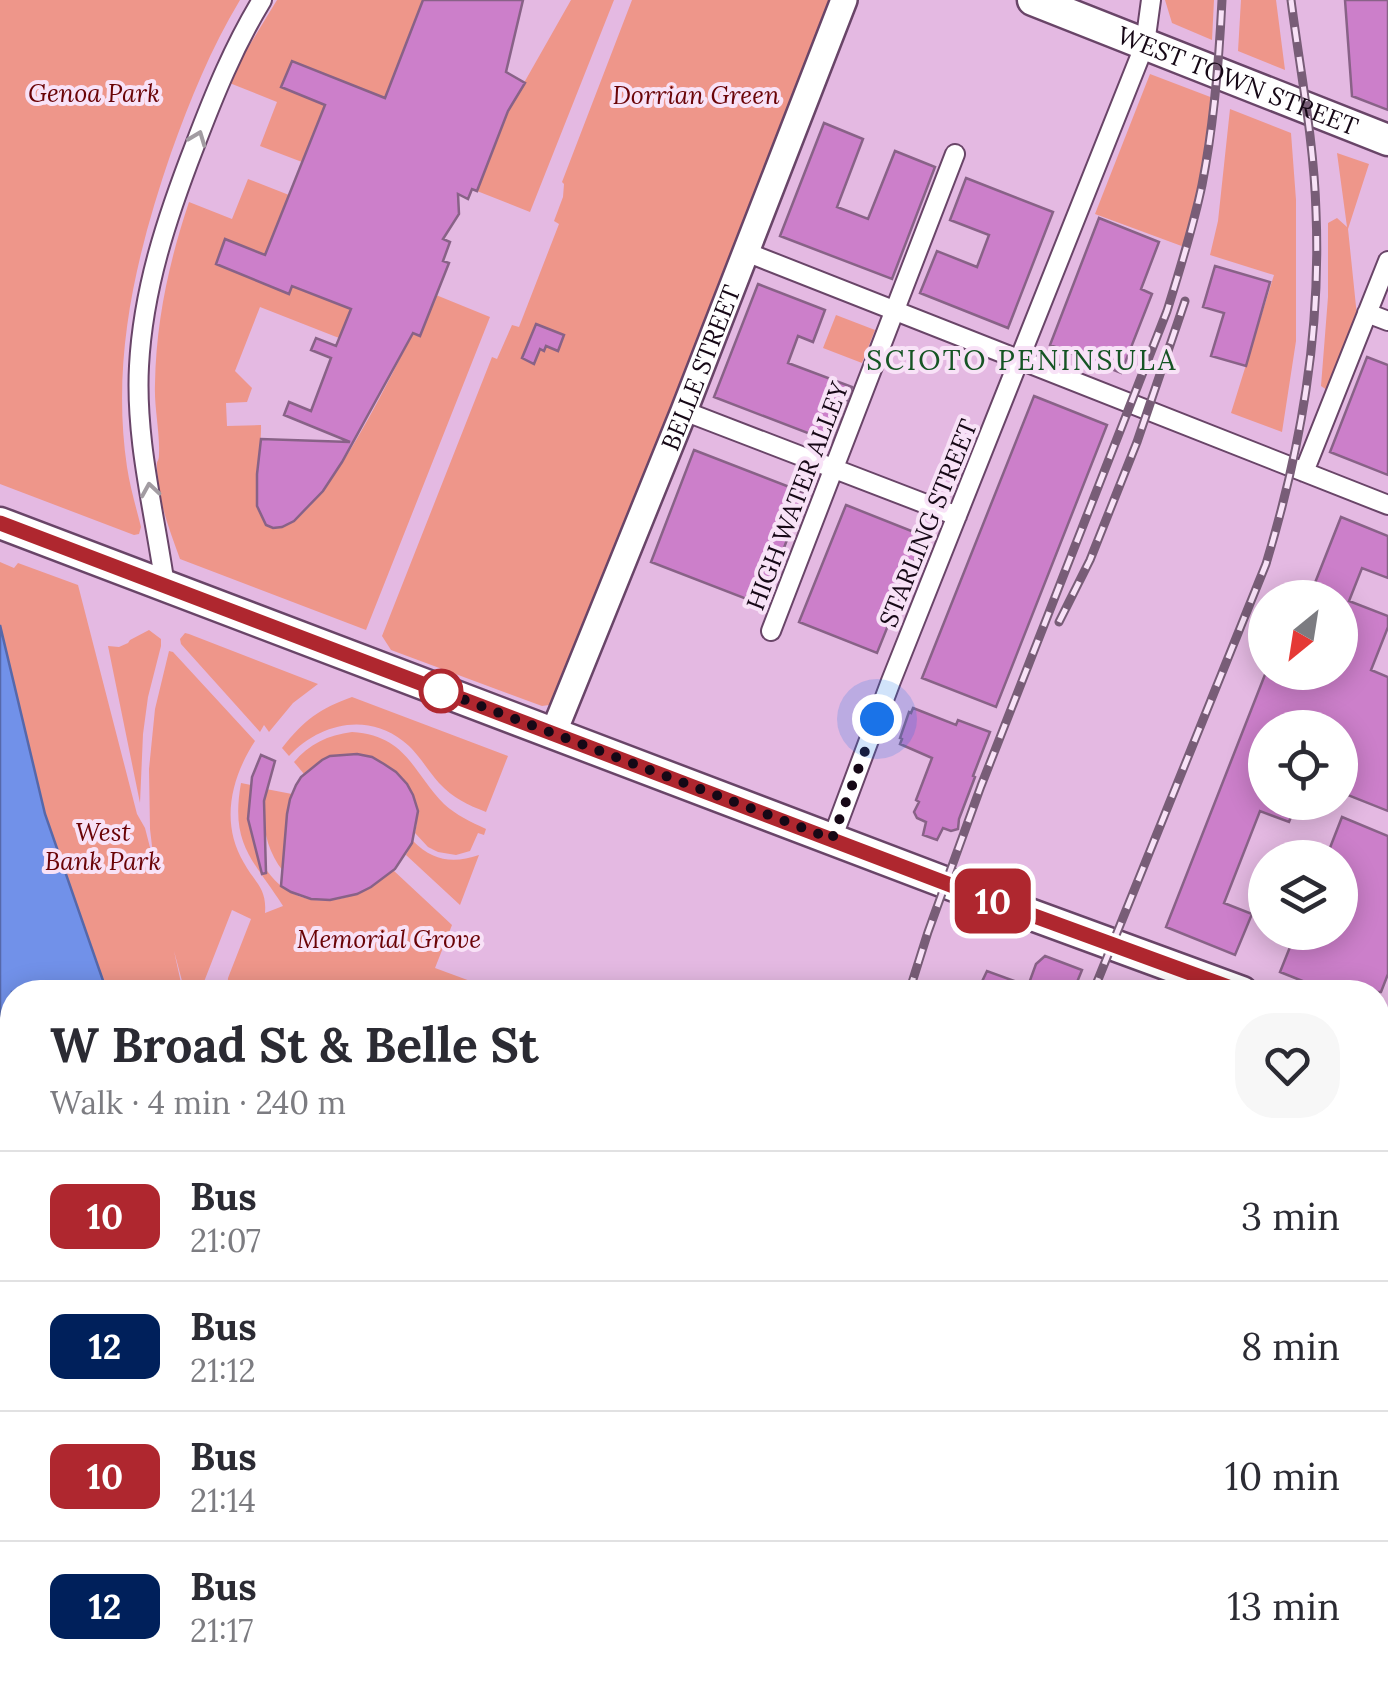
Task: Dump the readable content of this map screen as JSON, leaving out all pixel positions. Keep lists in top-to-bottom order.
{
  "streets": {
    "main road": ["WEST TOWN STREET"],
    "street": ["BELLE STREET", "HIGH WATER ALLEY", "STARLING STREET"]
  },
  "crossings": [
    ["WEST TOWN STREET", "STARLING STREET"]
  ],
  "districts": ["SCIOTO PENINSULA"],
  "parks": [
    "Genoa Park",
    "Dorrian Green",
    "West Bank Park",
    "Memorial Grove"
  ],
  "lines": ["bus line 10"],
  "north": "bottom left",
  "page": {
    "on_map": "10",
    "heading": ["W Broad St & Belle St", "Walk · 4 min · 240 m"],
    "list": [
      {
        "mark": "10",
        "name": "Bus",
        "note": "21:07",
        "value": "3 min"
      },
      {
        "mark": "12",
        "name": "Bus",
        "note": "21:12",
        "value": "8 min"
      },
      {
        "mark": "10",
        "name": "Bus",
        "note": "21:14",
        "value": "10 min"
      },
      {
        "mark": "12",
        "name": "Bus",
        "note": "21:17",
        "value": "13 min"
      }
    ]
  }
}
